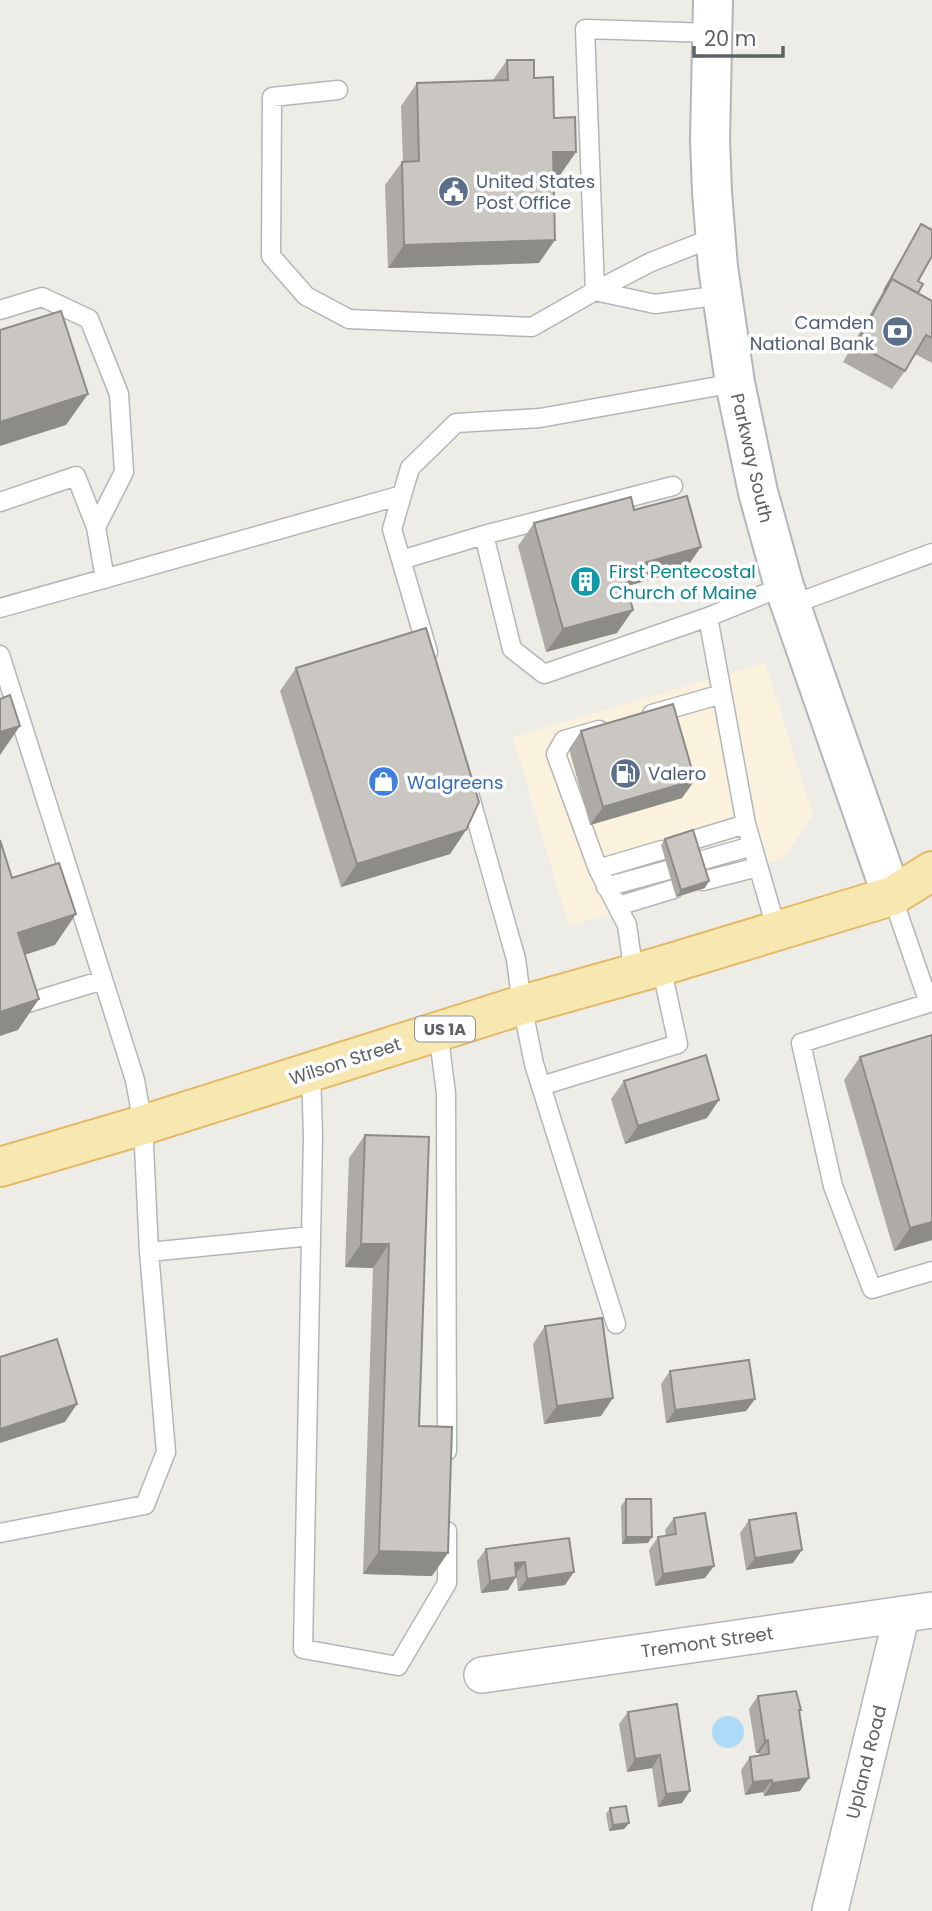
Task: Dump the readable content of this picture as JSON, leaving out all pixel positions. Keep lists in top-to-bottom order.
{
  "streets": {
    "main road": ["Parkway South", "US 1A", "Wilson Street"],
    "street": ["Tremont Street", "Upland Road"]
  },
  "crossings": [
    ["Parkway South", "Wilson Street"],
    ["Tremont Street", "Upland Road"]
  ],
  "places": {
    "public building": ["United States Post Office"],
    "bank": ["Camden National Bank"],
    "building": ["First Pentecostal Church of Maine"],
    "fuel station": ["Valero"],
    "shop": ["Walgreens"]
  },
  "scale_bar": "20 m"
}
